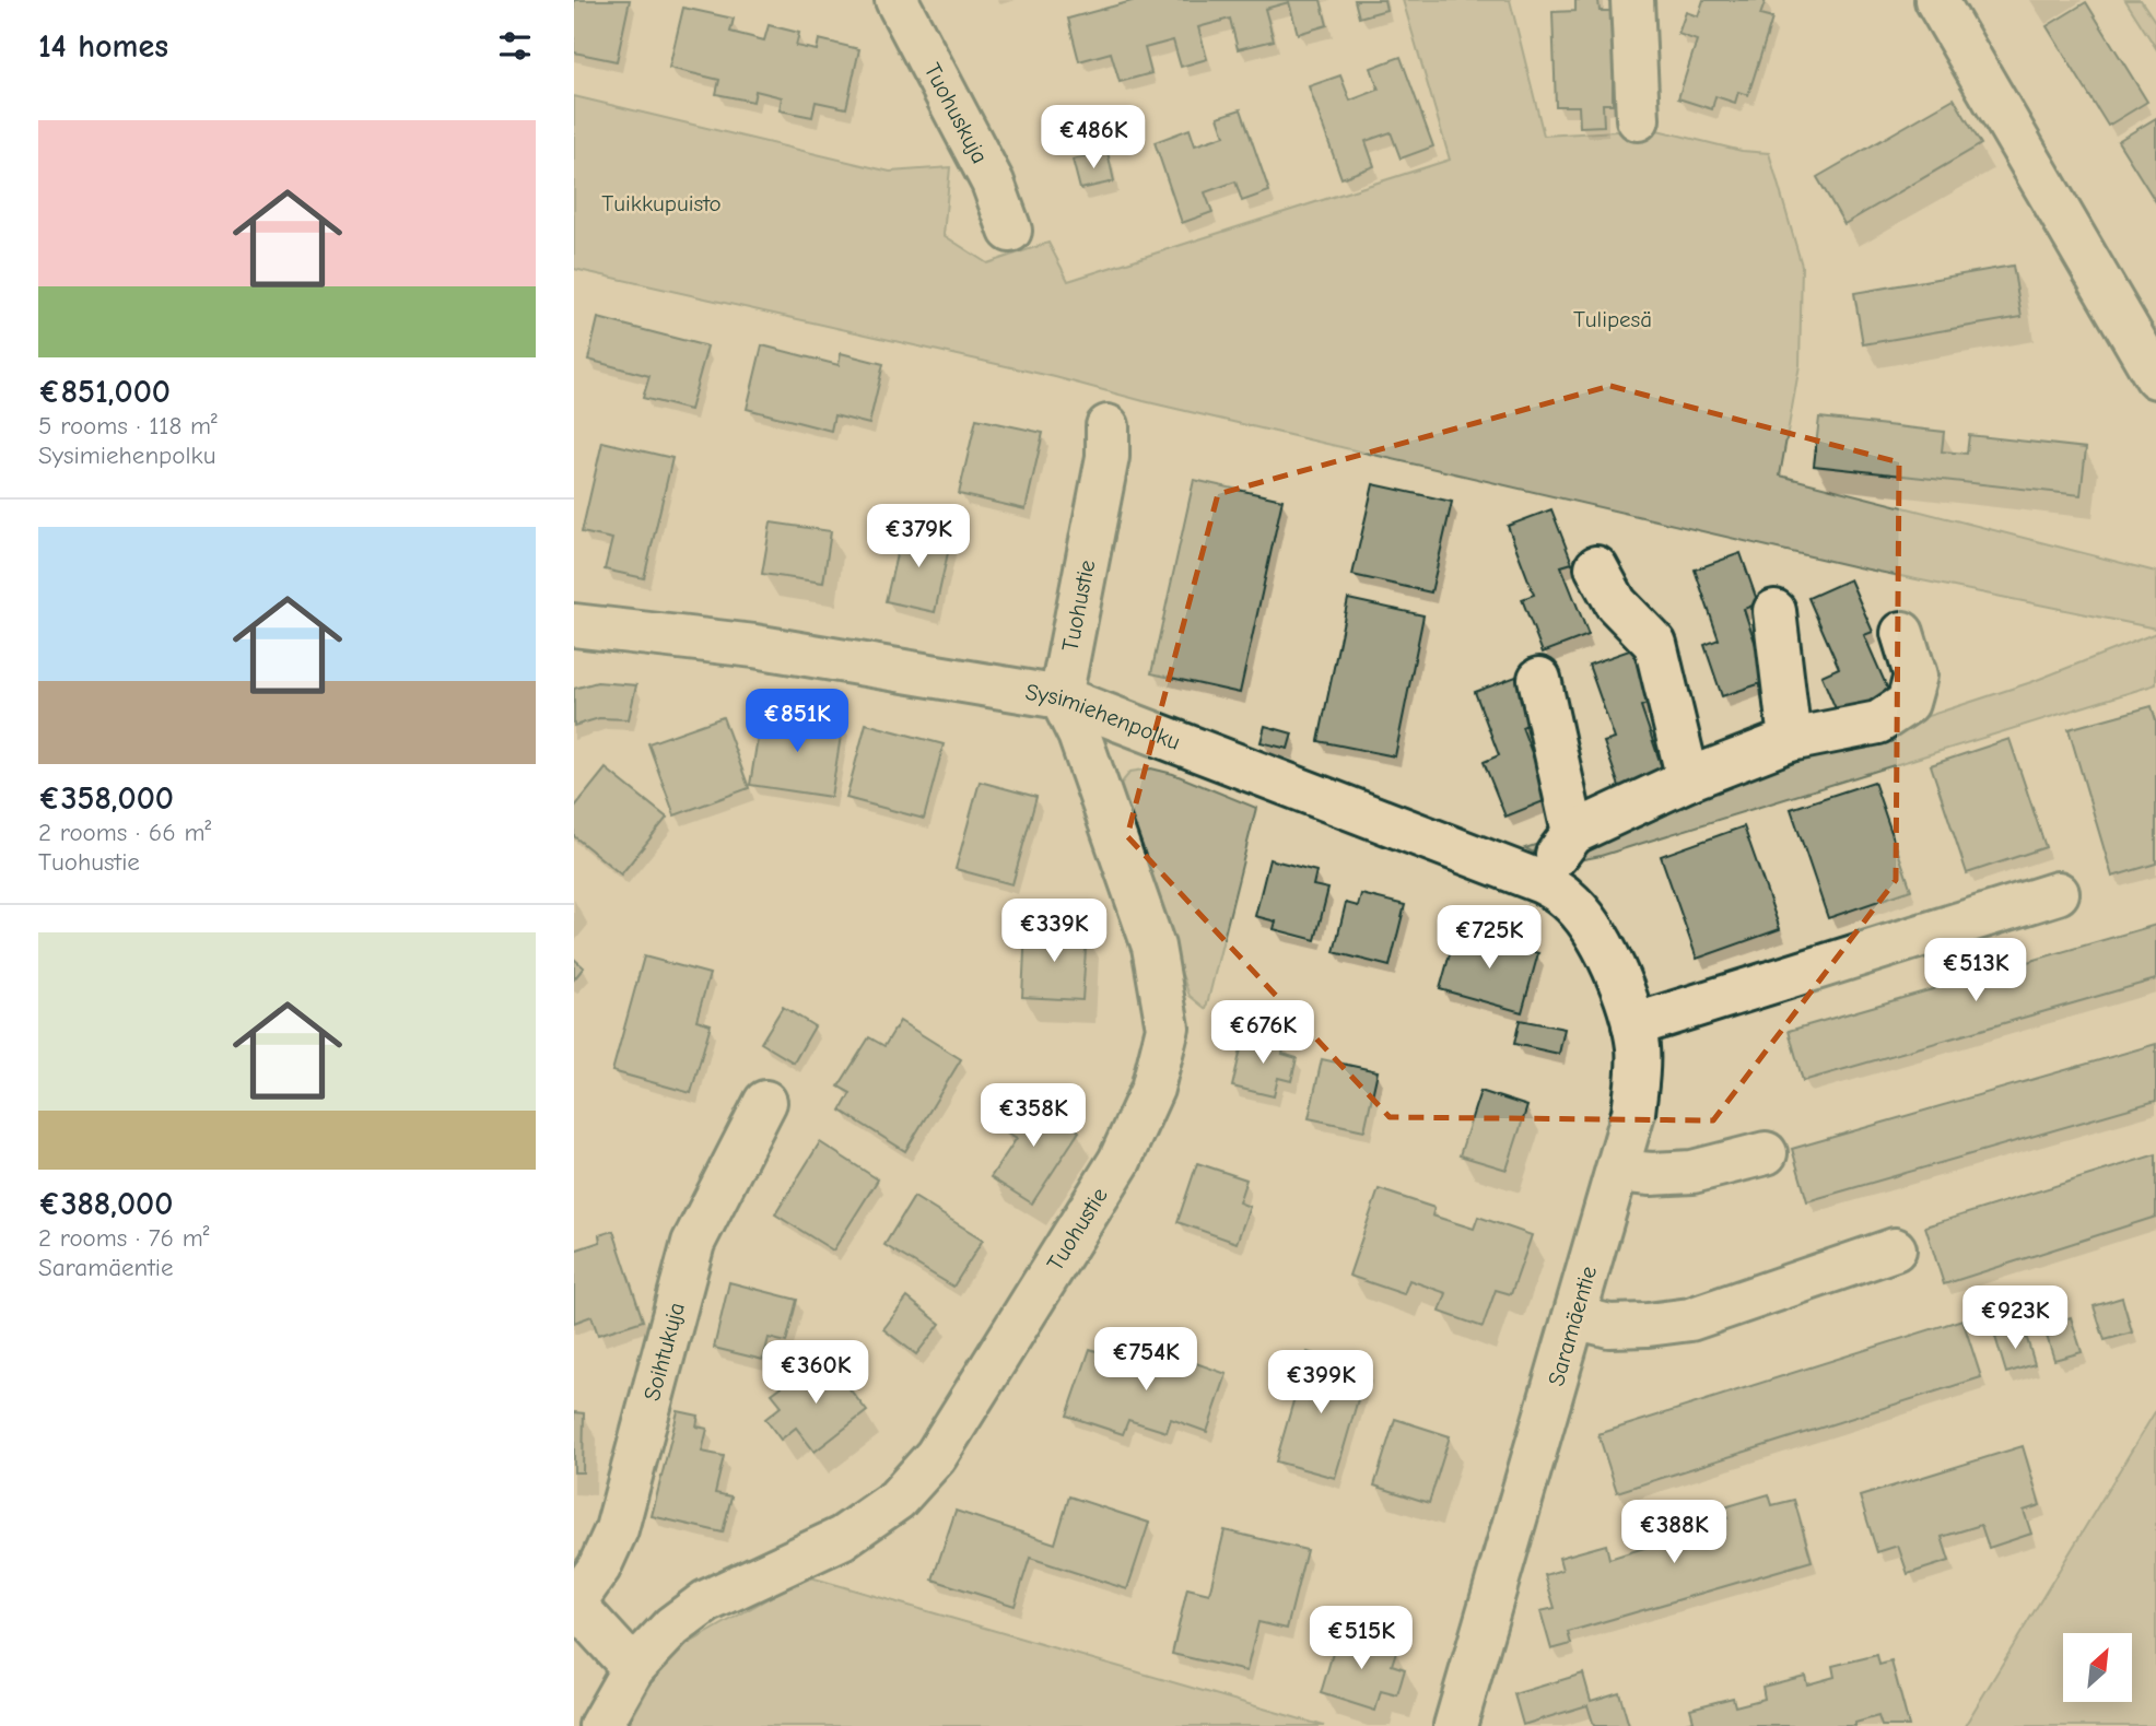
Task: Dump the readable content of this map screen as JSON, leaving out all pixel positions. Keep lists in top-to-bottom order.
{
  "streets": {
    "street": [
      "Tuohuskuja",
      "Tuohustie",
      "Sysimiehenpolku",
      "Saramäentie",
      "Soihtukuja"
    ]
  },
  "crossings": [
    ["Tuohustie", "Sysimiehenpolku"],
    ["Sysimiehenpolku", "Saramäentie"]
  ],
  "parks": ["Tuikkupuisto", "Tulipesä"],
  "north": "top right",
  "page": {
    "heading": "14 homes",
    "list": [
      {
        "name": "€851,000",
        "note": "5 rooms · 118 m² · Sysimiehenpolku"
      },
      {
        "name": "€358,000",
        "note": "2 rooms · 66 m² · Tuohustie"
      },
      {
        "name": "€388,000",
        "note": "2 rooms · 76 m² · Saramäentie"
      }
    ],
    "price": [
      "€486K",
      "€379K",
      "€851K",
      "€339K",
      "€725K",
      "€513K",
      "€676K",
      "€358K",
      "€923K",
      "€754K",
      "€360K",
      "€399K",
      "€388K",
      "€515K"
    ]
  }
}
